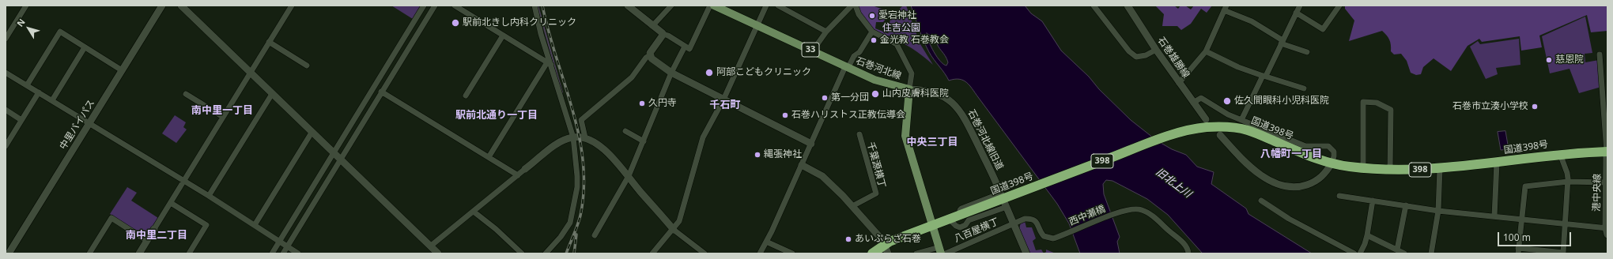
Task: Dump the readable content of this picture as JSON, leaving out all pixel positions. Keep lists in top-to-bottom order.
{
  "streets": {
    "highway": ["国道398号", "398"],
    "main road": ["33", "石巻河北線"],
    "street": [
      "石巻雄勝線",
      "中里バイパス",
      "石巻河北線旧道",
      "千葉源横丁",
      "港中央線",
      "西中瀬橋",
      "八百屋横丁"
    ]
  },
  "crossings": [
    ["石巻河北線", "国道398号"],
    ["石巻河北線", "石巻河北線旧道"],
    ["国道398号", "港中央線"],
    ["西中瀬橋", "八百屋横丁"]
  ],
  "districts": [
    "千石町",
    "南中里一丁目",
    "駅前北通り一丁目",
    "中央三丁目",
    "八幡町一丁目",
    "南中里二丁目"
  ],
  "water": ["旧北上川"],
  "parks": ["住吉公園"],
  "places": [
    "愛宕神社",
    "駅前北きし内科クリニック",
    "金光教 石巻教会",
    "慈恩院",
    "阿部こどもクリニック",
    "山内皮膚科医院",
    "第一分団",
    "佐久間眼科小児科医院",
    "久円寺",
    "石巻市立湊小学校",
    "石巻ハリストス正教伝導会",
    "縄張神社",
    "あいぷらざ石巻"
  ],
  "scale_bar": "100 m",
  "north": "top left"
}
